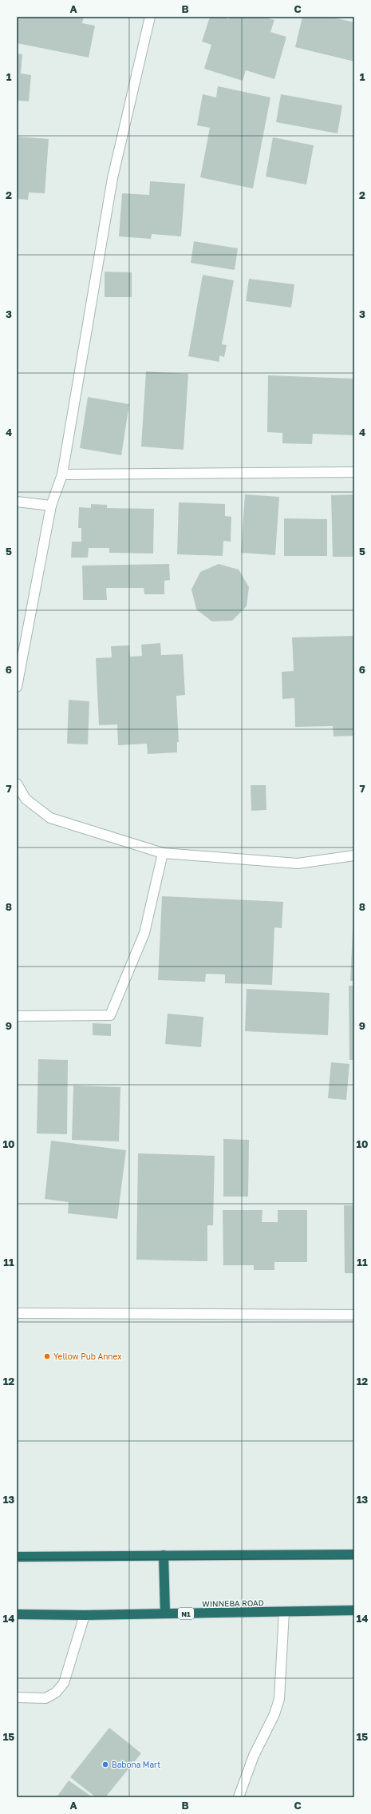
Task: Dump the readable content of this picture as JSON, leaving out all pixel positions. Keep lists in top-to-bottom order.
{
  "streets": {
    "highway": ["WINNEBA ROAD", "N1"]
  },
  "places": ["Yellow Pub Annex", "Babona Mart"],
  "grid": {
    "columns": ["A", "B", "C"],
    "rows": [
      "1",
      "2",
      "3",
      "4",
      "5",
      "6",
      "7",
      "8",
      "9",
      "10",
      "11",
      "12",
      "13",
      "14",
      "15"
    ]
  }
}
